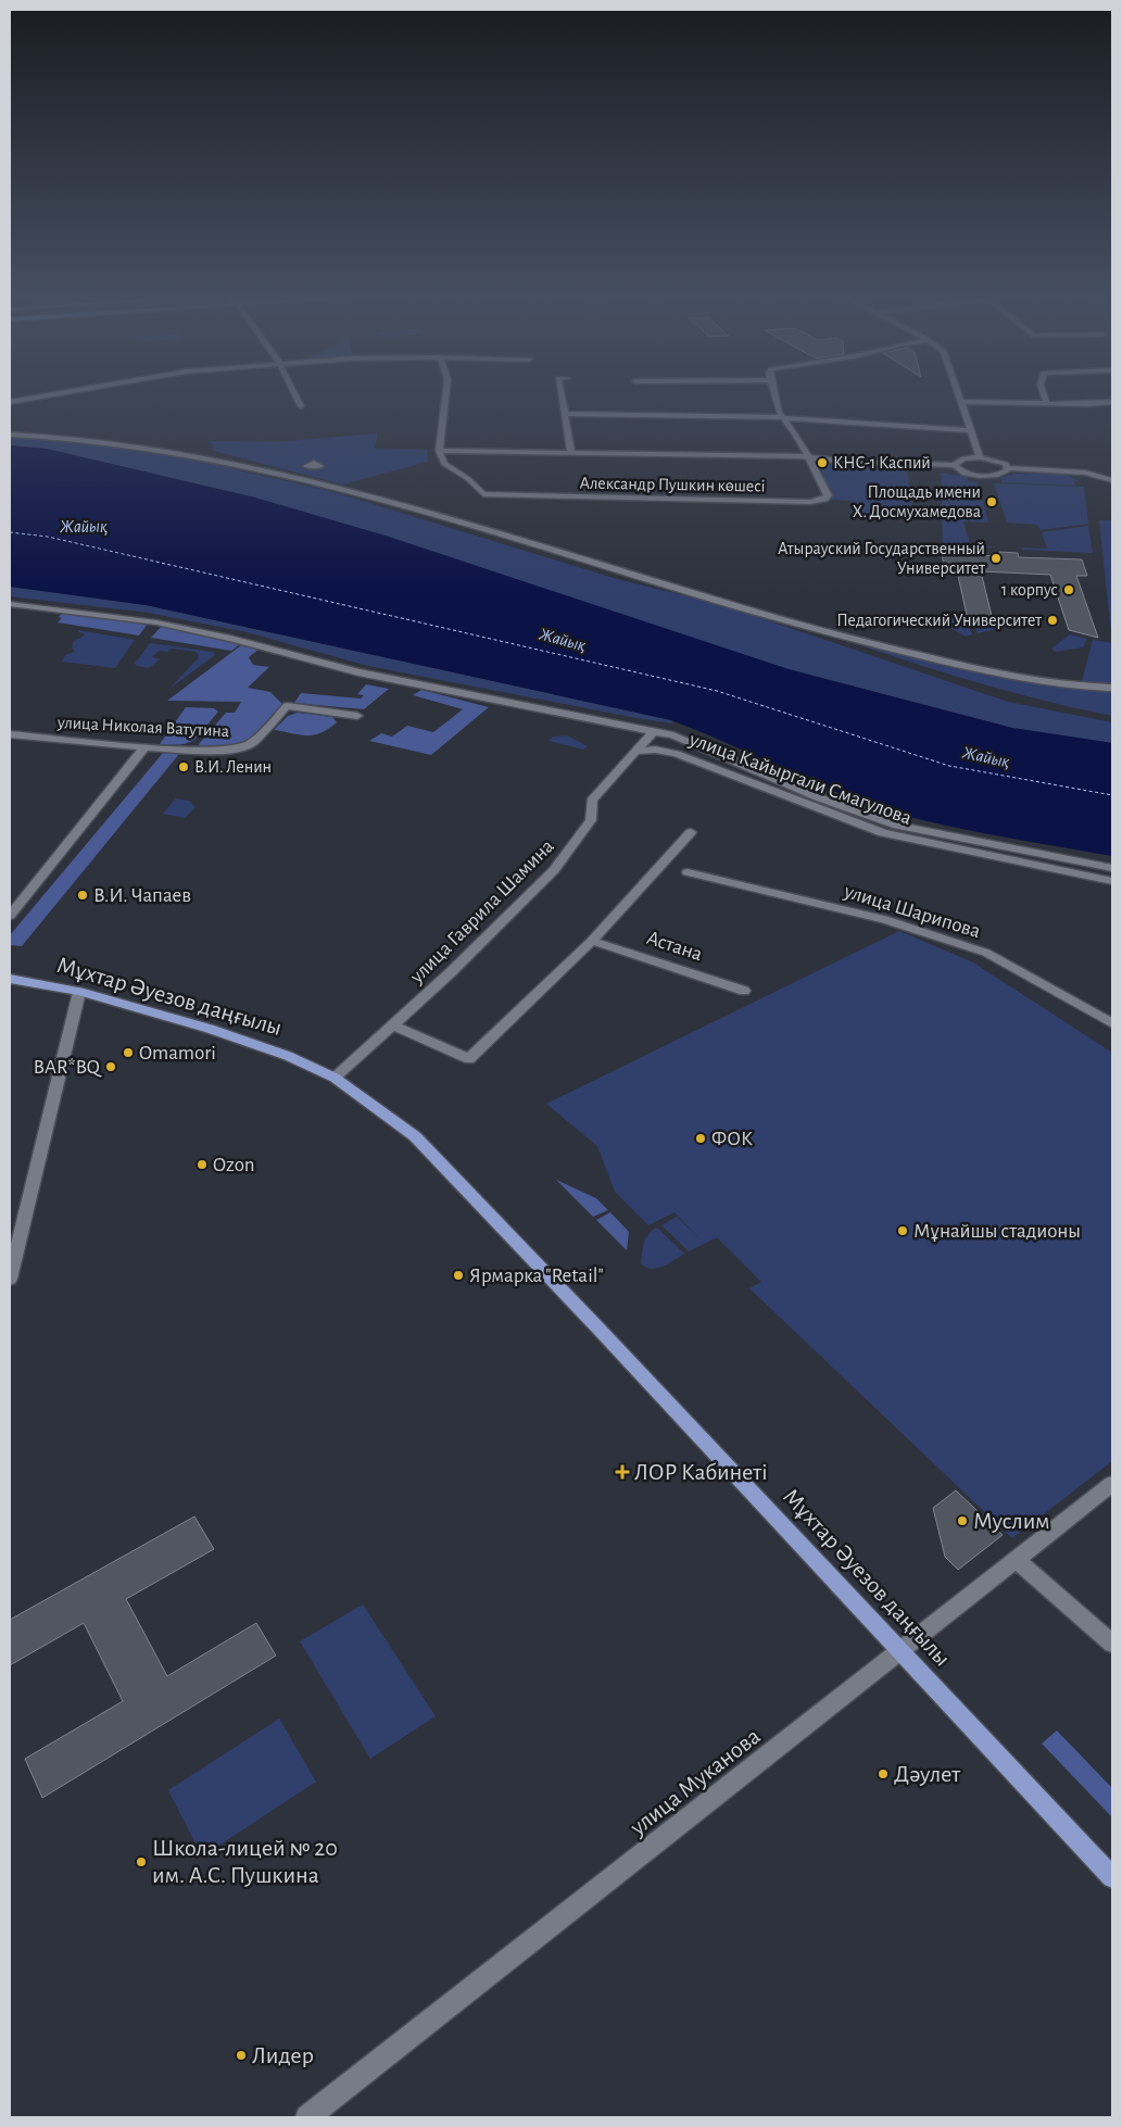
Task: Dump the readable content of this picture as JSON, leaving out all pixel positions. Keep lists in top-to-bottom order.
{
  "streets": {
    "main road": ["Мұхтар Әуезов даңғылы"],
    "street": [
      "Александр Пушкин көшесі",
      "улица Николая Ватутина",
      "улица Кайыргали Смагулова",
      "улица Гаврила Шамина",
      "улица Шарипова",
      "Астана",
      "улица Муканова"
    ]
  },
  "crossings": [
    ["улица Кайыргали Смагулова", "улица Гаврила Шамина"],
    ["улица Гаврила Шамина", "Мұхтар Әуезов даңғылы"],
    ["Мұхтар Әуезов даңғылы", "улица Муканова"]
  ],
  "water": ["Жайық"],
  "places": {
    "other": [
      "КНС-1 Каспий",
      "Площадь имени Х. Досмухамедова",
      "Атырауский Государственный Университет",
      "1 корпус",
      "Педагогический Университет",
      "В.И. Ленин",
      "В.И. Чапаев",
      "Omamori",
      "BAR*BQ",
      "ФОК",
      "Ozon",
      "Мұнайшы стадионы",
      "Ярмарка \"Retail\"",
      "Муслим",
      "Дәулет",
      "Школа-лицей № 20 им. А.С. Пушкина",
      "Лидер"
    ],
    "health": ["ЛОР Кабинетi"]
  }
}
